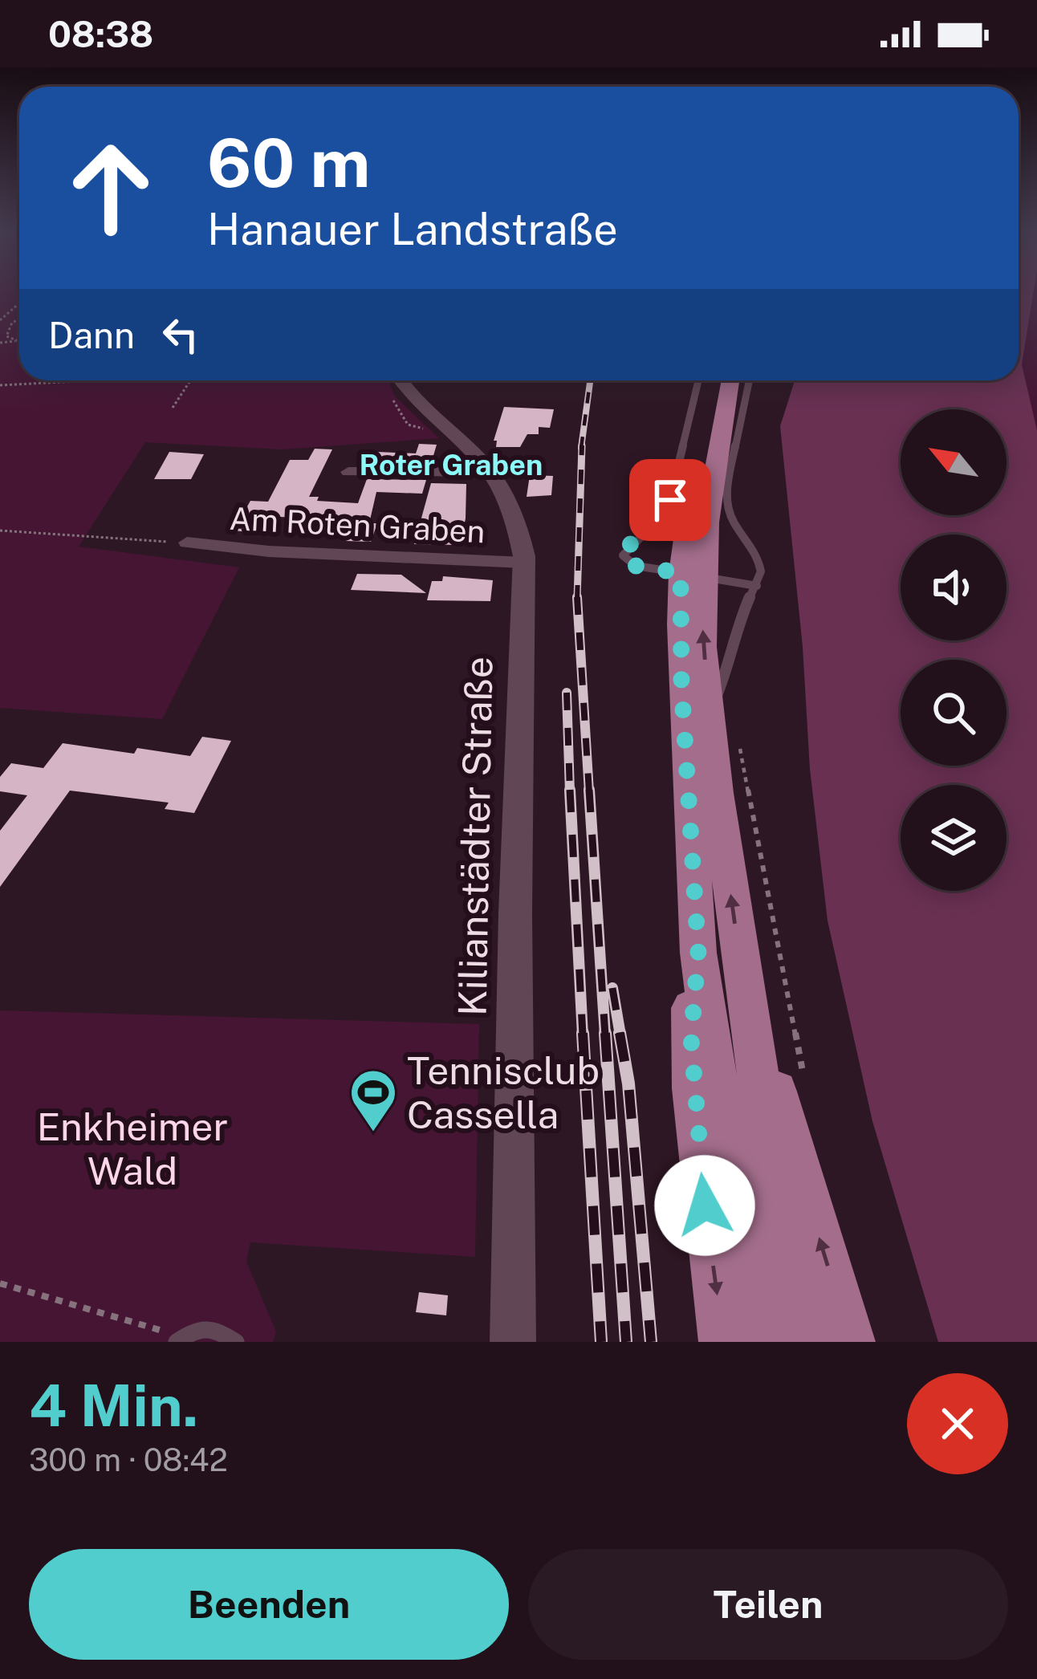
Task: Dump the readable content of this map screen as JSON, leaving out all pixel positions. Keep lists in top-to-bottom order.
{
  "streets": {
    "street": ["Am Roten Graben", "Kilianstädter Straße"]
  },
  "crossings": [
    ["Am Roten Graben", "Kilianstädter Straße"]
  ],
  "districts": ["Roter Graben"],
  "parks": ["Enkheimer Wald"],
  "places": {
    "sports": ["Tennisclub Cassella"]
  },
  "north": "top left",
  "page": {
    "status": "08:38",
    "turn": ["60 m", "Hanauer Landstraße"],
    "then": "Dann",
    "heading": ["4 Min.", "300 m · 08:42"],
    "buttons": ["Beenden", "Teilen"]
  }
}
